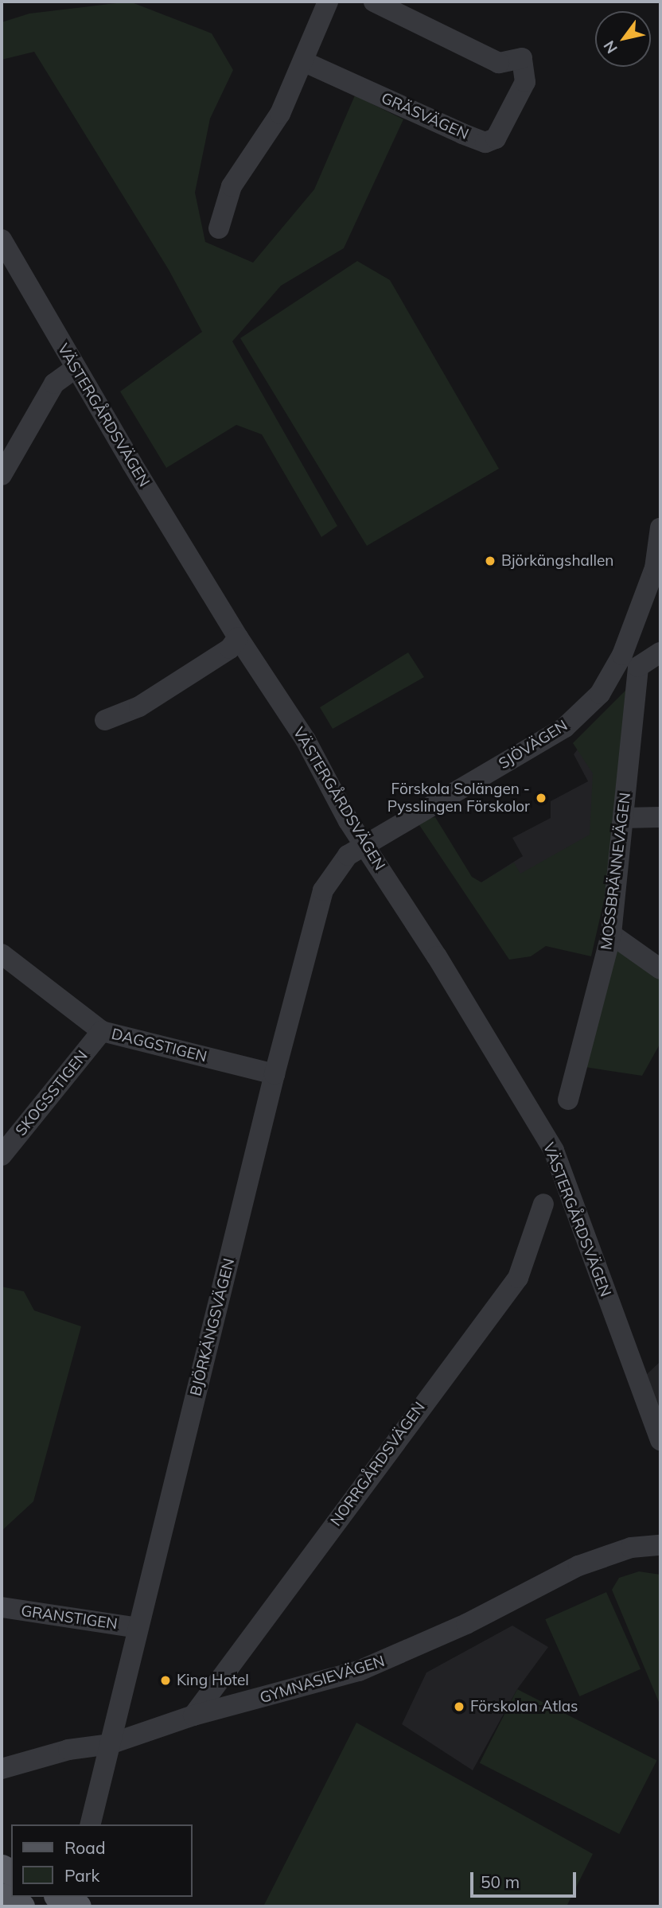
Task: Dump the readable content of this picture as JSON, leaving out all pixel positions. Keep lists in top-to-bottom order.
{
  "streets": {
    "street": [
      "GRÄSVÄGEN",
      "VÄSTERGÅRDSVÄGEN",
      "SJÖVÄGEN",
      "MOSSBRÄNNEVÄGEN",
      "DAGGSTIGEN",
      "SKOGSSTIGEN",
      "BJÖRKÄNGSVÄGEN",
      "NORRGÅRDSVÄGEN",
      "GRANSTIGEN",
      "GYMNASIEVÄGEN"
    ]
  },
  "crossings": [
    ["VÄSTERGÅRDSVÄGEN", "SJÖVÄGEN"],
    ["VÄSTERGÅRDSVÄGEN", "BJÖRKÄNGSVÄGEN"],
    ["SJÖVÄGEN", "BJÖRKÄNGSVÄGEN"],
    ["DAGGSTIGEN", "SKOGSSTIGEN"],
    ["DAGGSTIGEN", "BJÖRKÄNGSVÄGEN"],
    ["BJÖRKÄNGSVÄGEN", "GRANSTIGEN"],
    ["BJÖRKÄNGSVÄGEN", "GYMNASIEVÄGEN"],
    ["NORRGÅRDSVÄGEN", "GYMNASIEVÄGEN"]
  ],
  "places": [
    "Björkängshallen",
    "Förskola Solängen - Pysslingen Förskolor",
    "King Hotel",
    "Förskolan Atlas"
  ],
  "legend": ["Road", "Park"],
  "scale_bar": "50 m",
  "north": "bottom left"
}
